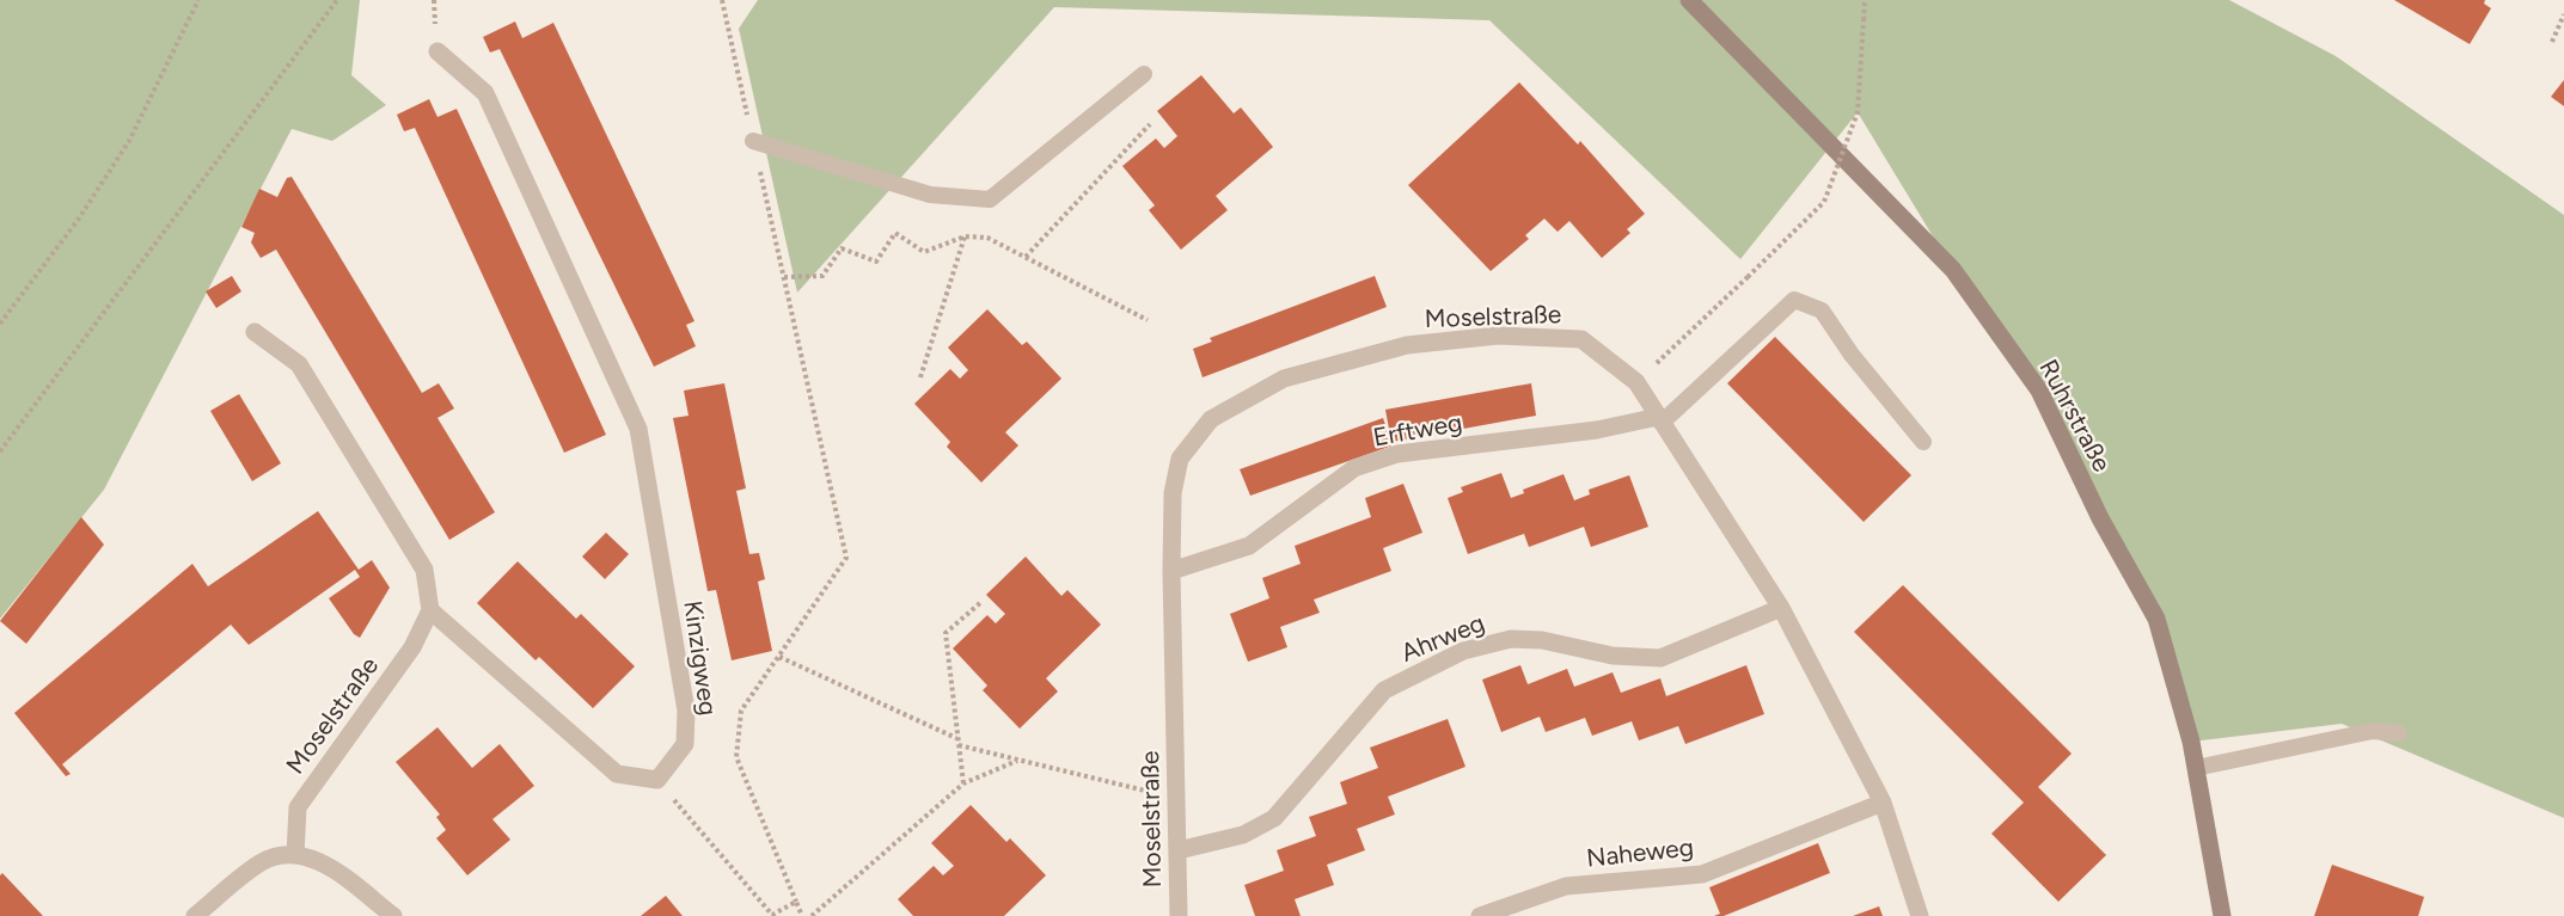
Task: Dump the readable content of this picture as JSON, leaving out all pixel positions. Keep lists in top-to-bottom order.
{
  "streets": {
    "main road": ["Ruhrstraße"],
    "street": [
      "Moselstraße",
      "Erftweg",
      "Ahrweg",
      "Kinzigweg",
      "Naheweg"
    ]
  },
  "crossings": [
    ["Moselstraße", "Erftweg"],
    ["Moselstraße", "Ahrweg"],
    ["Moselstraße", "Naheweg"]
  ]
}
